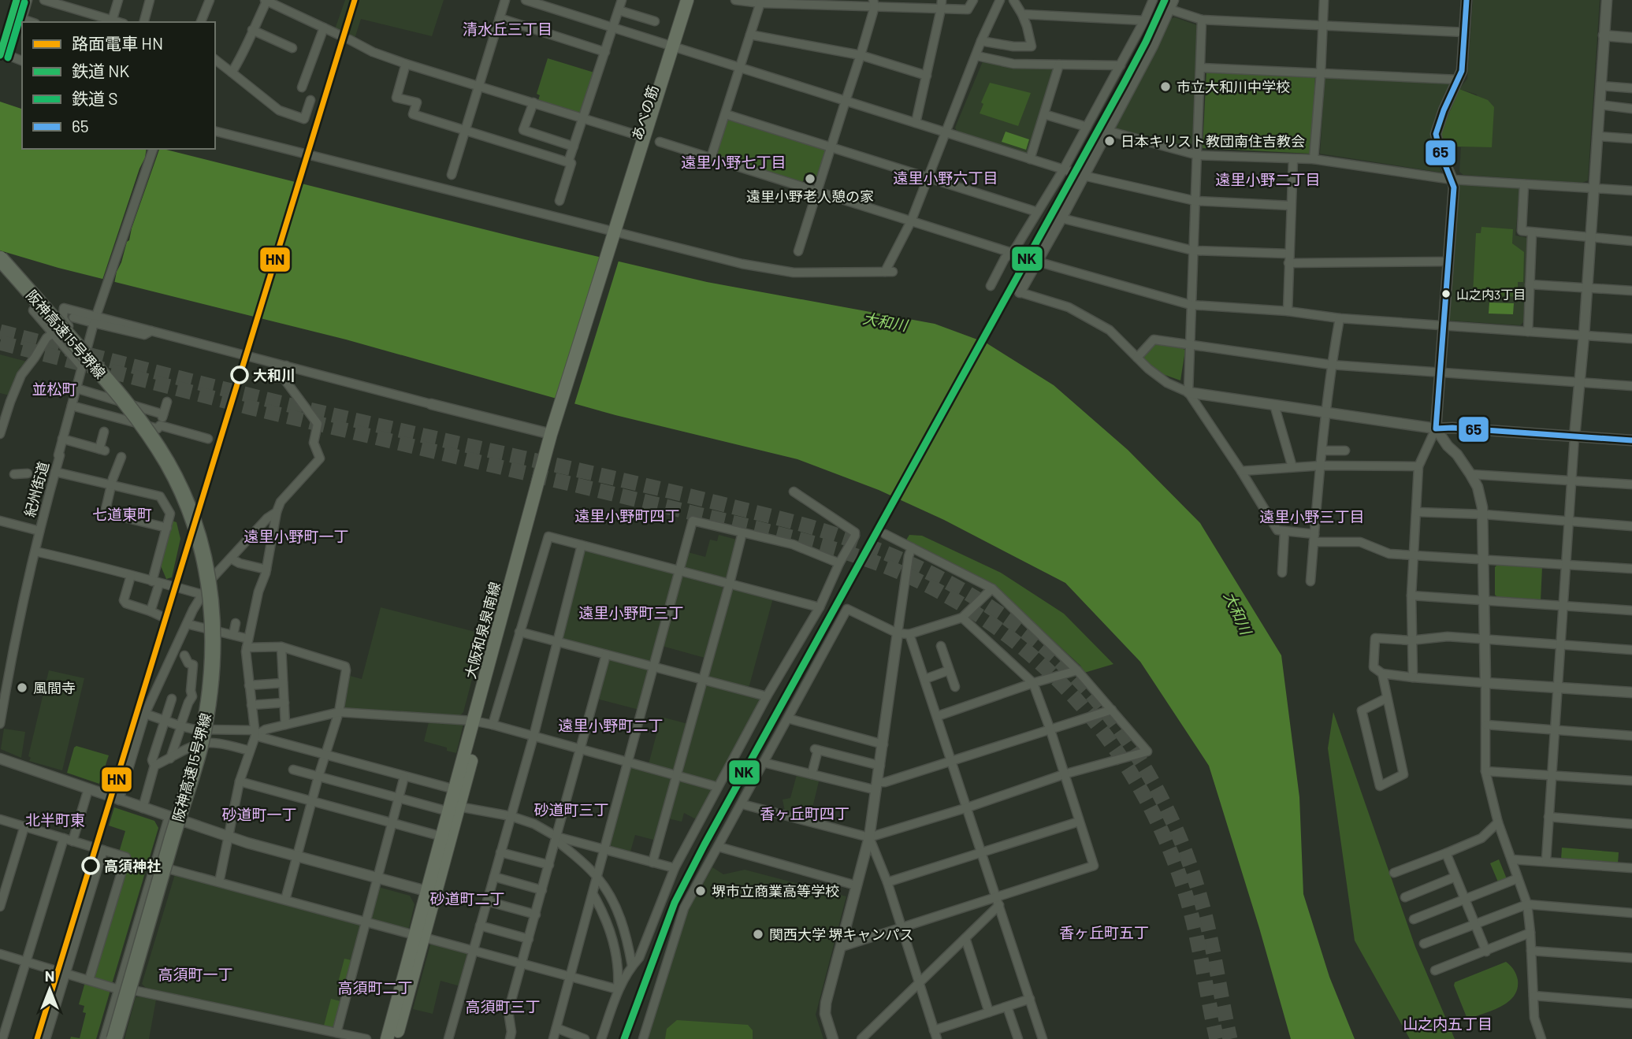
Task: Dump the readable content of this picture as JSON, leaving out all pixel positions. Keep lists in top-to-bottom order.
{
  "streets": {
    "highway": ["阪神高速15号堺線"],
    "main road": ["あべの筋", "大阪和泉泉南線"],
    "street": ["紀州街道"]
  },
  "crossings": [
    ["あべの筋", "大阪和泉泉南線"]
  ],
  "districts": [
    "清水丘三丁目",
    "遠里小野七丁目",
    "遠里小野六丁目",
    "遠里小野二丁目",
    "並松町",
    "七道東町",
    "遠里小野町四丁",
    "遠里小野三丁目",
    "遠里小野町一丁",
    "遠里小野町三丁",
    "遠里小野町二丁",
    "砂道町三丁",
    "香ヶ丘町四丁",
    "砂道町一丁",
    "北半町東",
    "砂道町二丁",
    "香ヶ丘町五丁",
    "高須町一丁",
    "高須町二丁",
    "高須町三丁",
    "山之内五丁目"
  ],
  "water": ["大和川"],
  "places": [
    "市立大和川中学校",
    "日本キリスト教団南住吉教会",
    "遠里小野老人憩の家",
    "山之内3丁目",
    "大和川",
    "風間寺",
    "高須神社",
    "堺市立商業高等学校",
    "関西大学 堺キャンパス"
  ],
  "lines": [
    "tram line HN",
    "rail line NK",
    "transit line 65",
    "rail line S"
  ],
  "legend": [
    "路面電車 HN",
    "鉄道 NK",
    "鉄道 S",
    "65"
  ],
  "north": "top"
}
